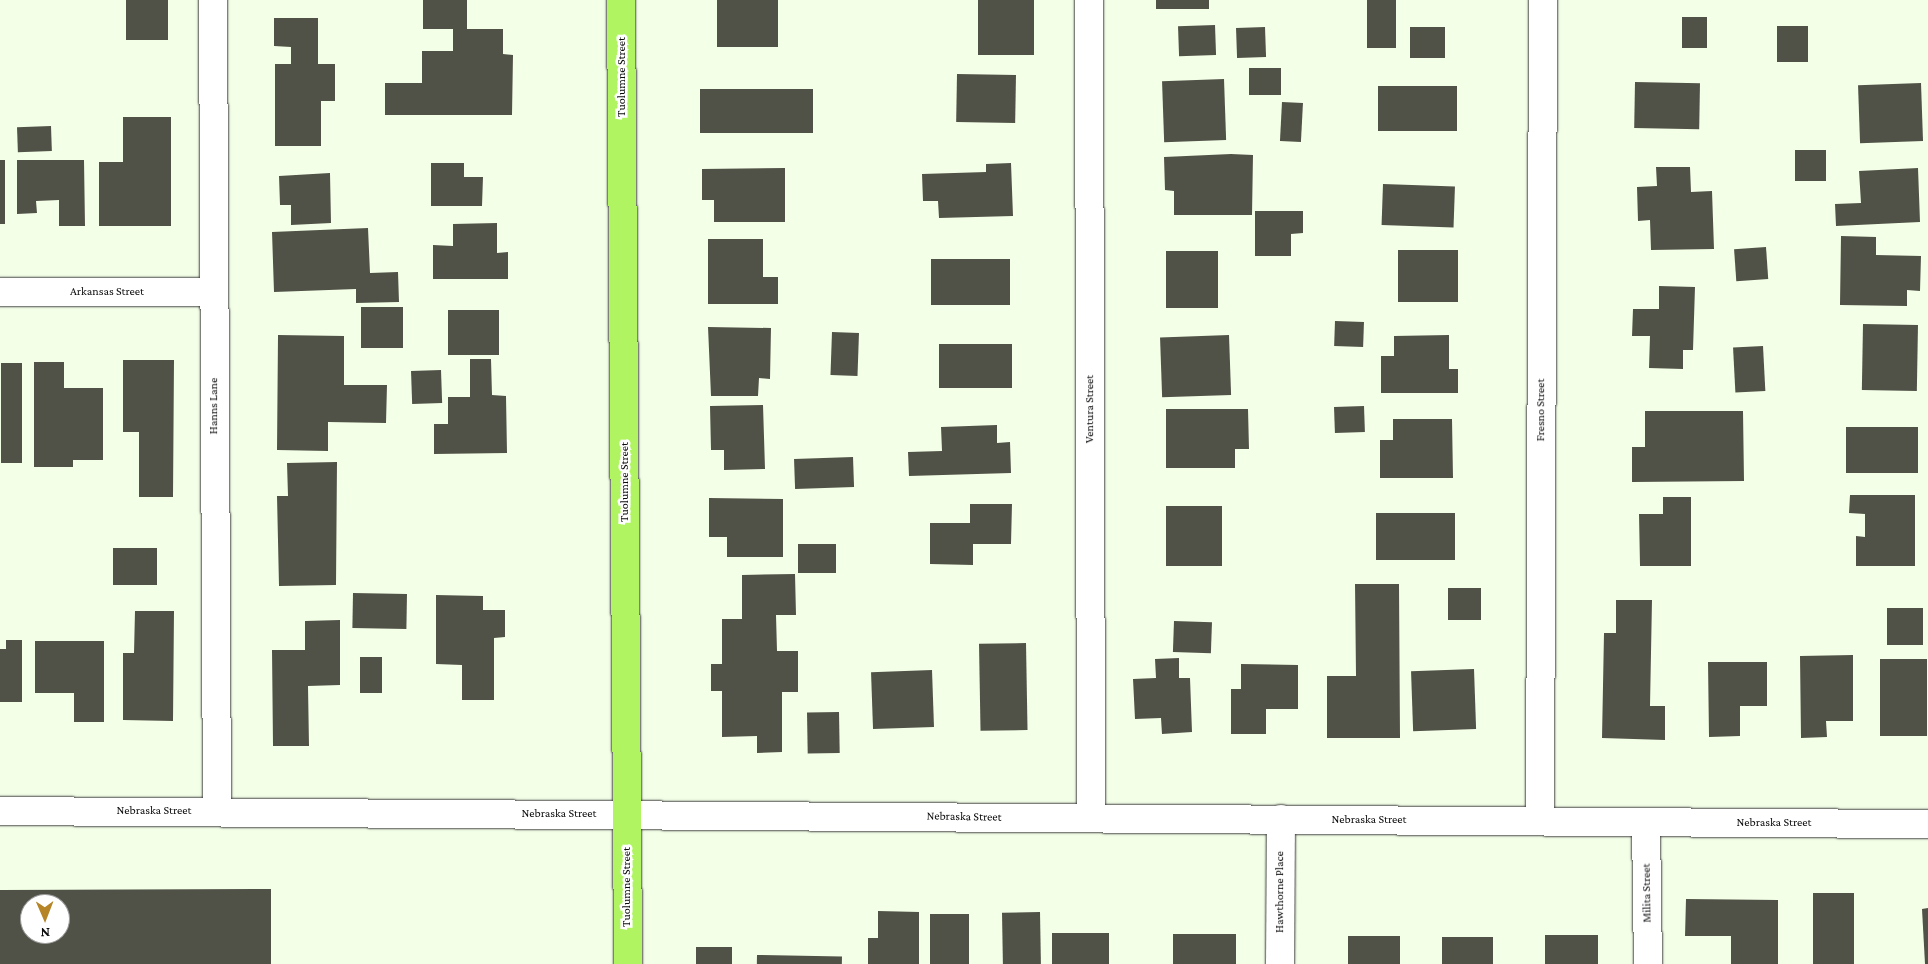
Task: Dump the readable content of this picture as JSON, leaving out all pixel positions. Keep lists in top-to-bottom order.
{
  "streets": {
    "main road": ["Tuolumne Street"],
    "street": [
      "Arkansas Street",
      "Hanns Lane",
      "Ventura Street",
      "Fresno Street",
      "Nebraska Street",
      "Hawthorne Place",
      "Milita Street"
    ]
  },
  "crossings": [
    ["Tuolumne Street", "Nebraska Street"],
    ["Arkansas Street", "Hanns Lane"],
    ["Hanns Lane", "Nebraska Street"],
    ["Ventura Street", "Nebraska Street"],
    ["Fresno Street", "Nebraska Street"],
    ["Nebraska Street", "Hawthorne Place"],
    ["Nebraska Street", "Milita Street"]
  ],
  "north": "bottom"
}
